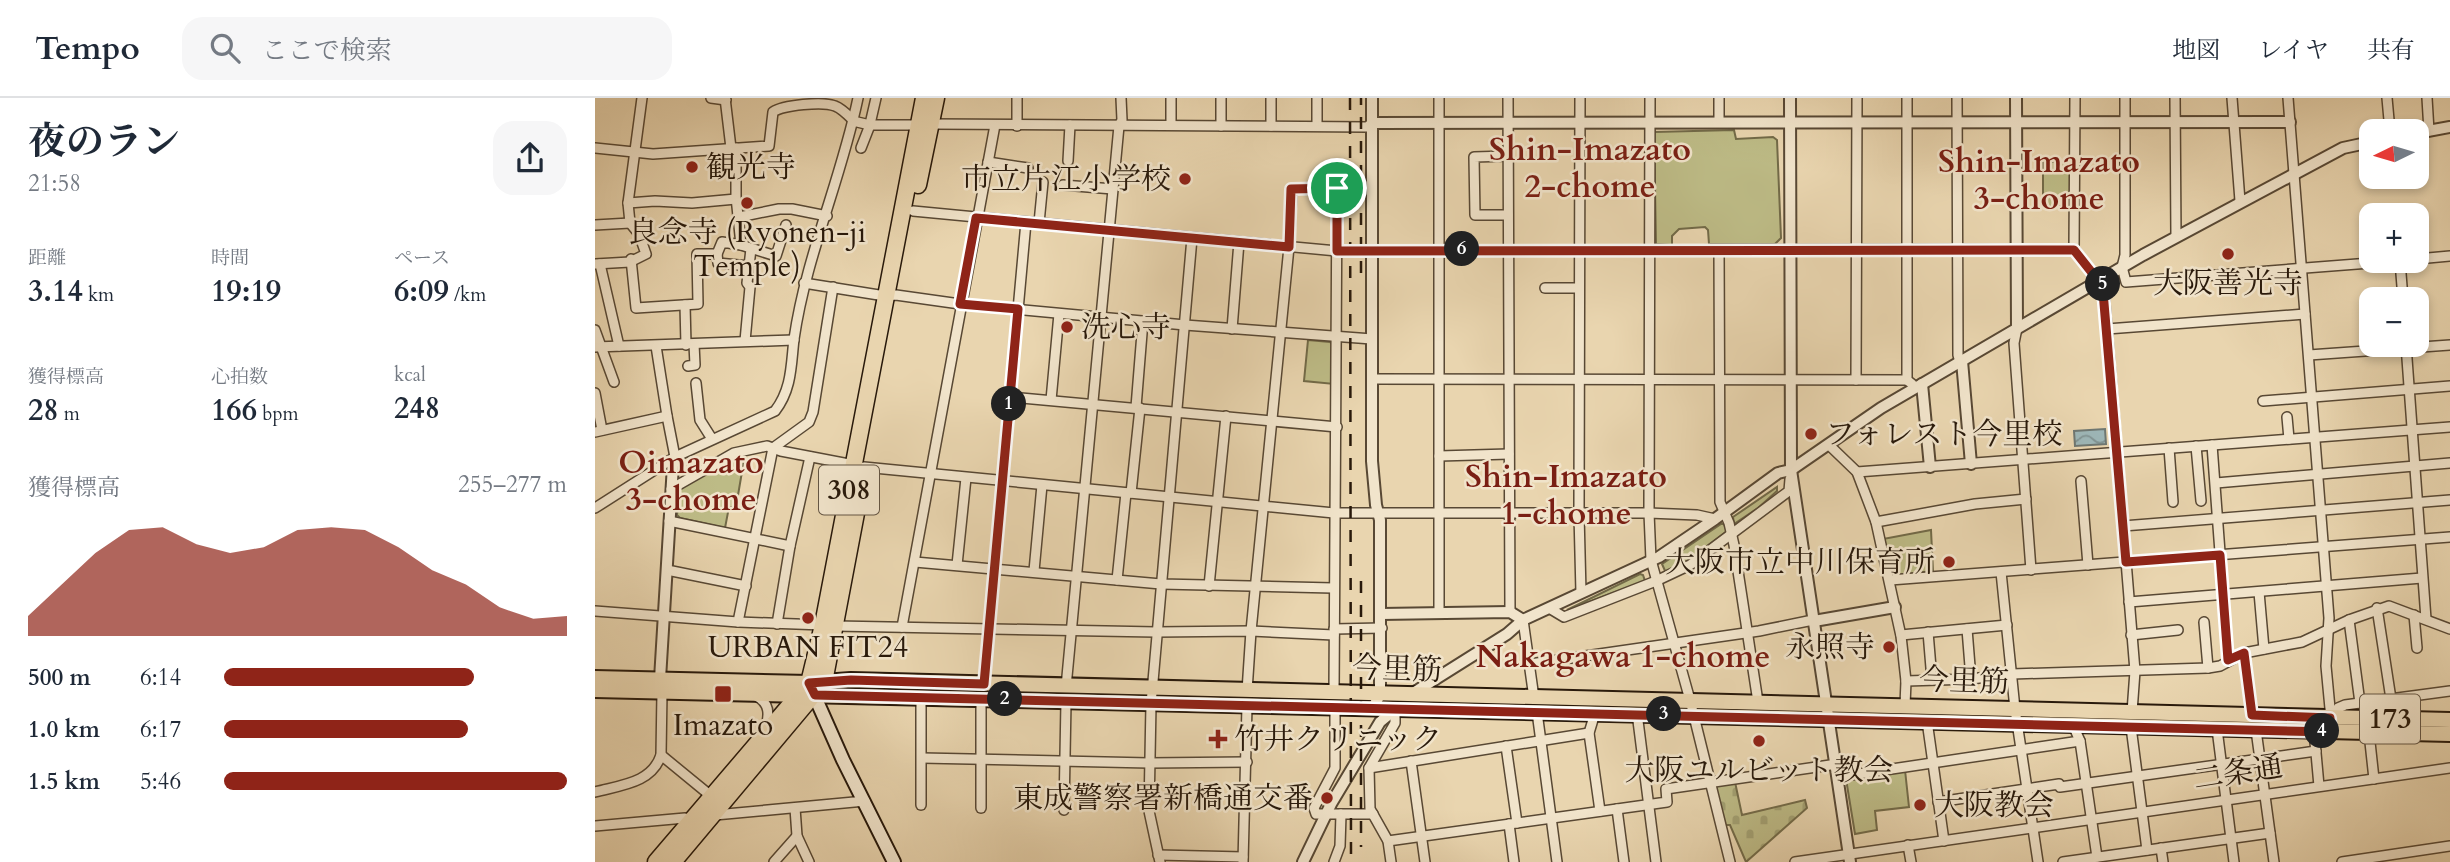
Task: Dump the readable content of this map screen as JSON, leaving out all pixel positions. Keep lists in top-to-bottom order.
{
  "streets": {
    "highway": ["308"],
    "main road": ["今里筋", "173"],
    "street": ["二条通"]
  },
  "crossings": [
    ["308", "今里筋"]
  ],
  "districts": [
    "Shin-Imazato 2-chome",
    "Shin-Imazato 3-chome",
    "Oimazato 3-chome",
    "Shin-Imazato 1-chome",
    "Nakagawa 1-chome"
  ],
  "places": {
    "other": [
      "観光寺",
      "市立片江小学校",
      "良念寺 (Ryonen-ji Temple)",
      "大阪善光寺",
      "洗心寺",
      "フォレスト今里校",
      "大阪市立中川保育所",
      "URBAN FIT24",
      "永照寺",
      "大阪ユルビット教会",
      "東成警察署新橋通交番",
      "大阪教会"
    ],
    "transit": ["Imazato"],
    "health": ["竹井クリニック"]
  },
  "north": "left",
  "page": {
    "header": "Tempo",
    "search": "ここで検索",
    "nav": ["地図", "レイヤ", "共有"],
    "heading": ["夜のラン", "21:58"],
    "map_buttons": ["+", "−"],
    "stats": [
      ["距離", "3.14 km"],
      ["時間", "19:19"],
      ["ペース", "6:09 /km"],
      ["獲得標高", "28 m"],
      ["心拍数", "166 bpm"],
      ["kcal", "248"]
    ],
    "pins": [
      "6",
      "5",
      "1",
      "2",
      "3",
      "4"
    ],
    "chart": ["獲得標高", "255–277 m"],
    "list": [
      {
        "name": "500 m",
        "note": "6:14"
      },
      {
        "name": "1.0 km",
        "note": "6:17"
      },
      {
        "name": "1.5 km",
        "note": "5:46"
      }
    ]
  }
}
